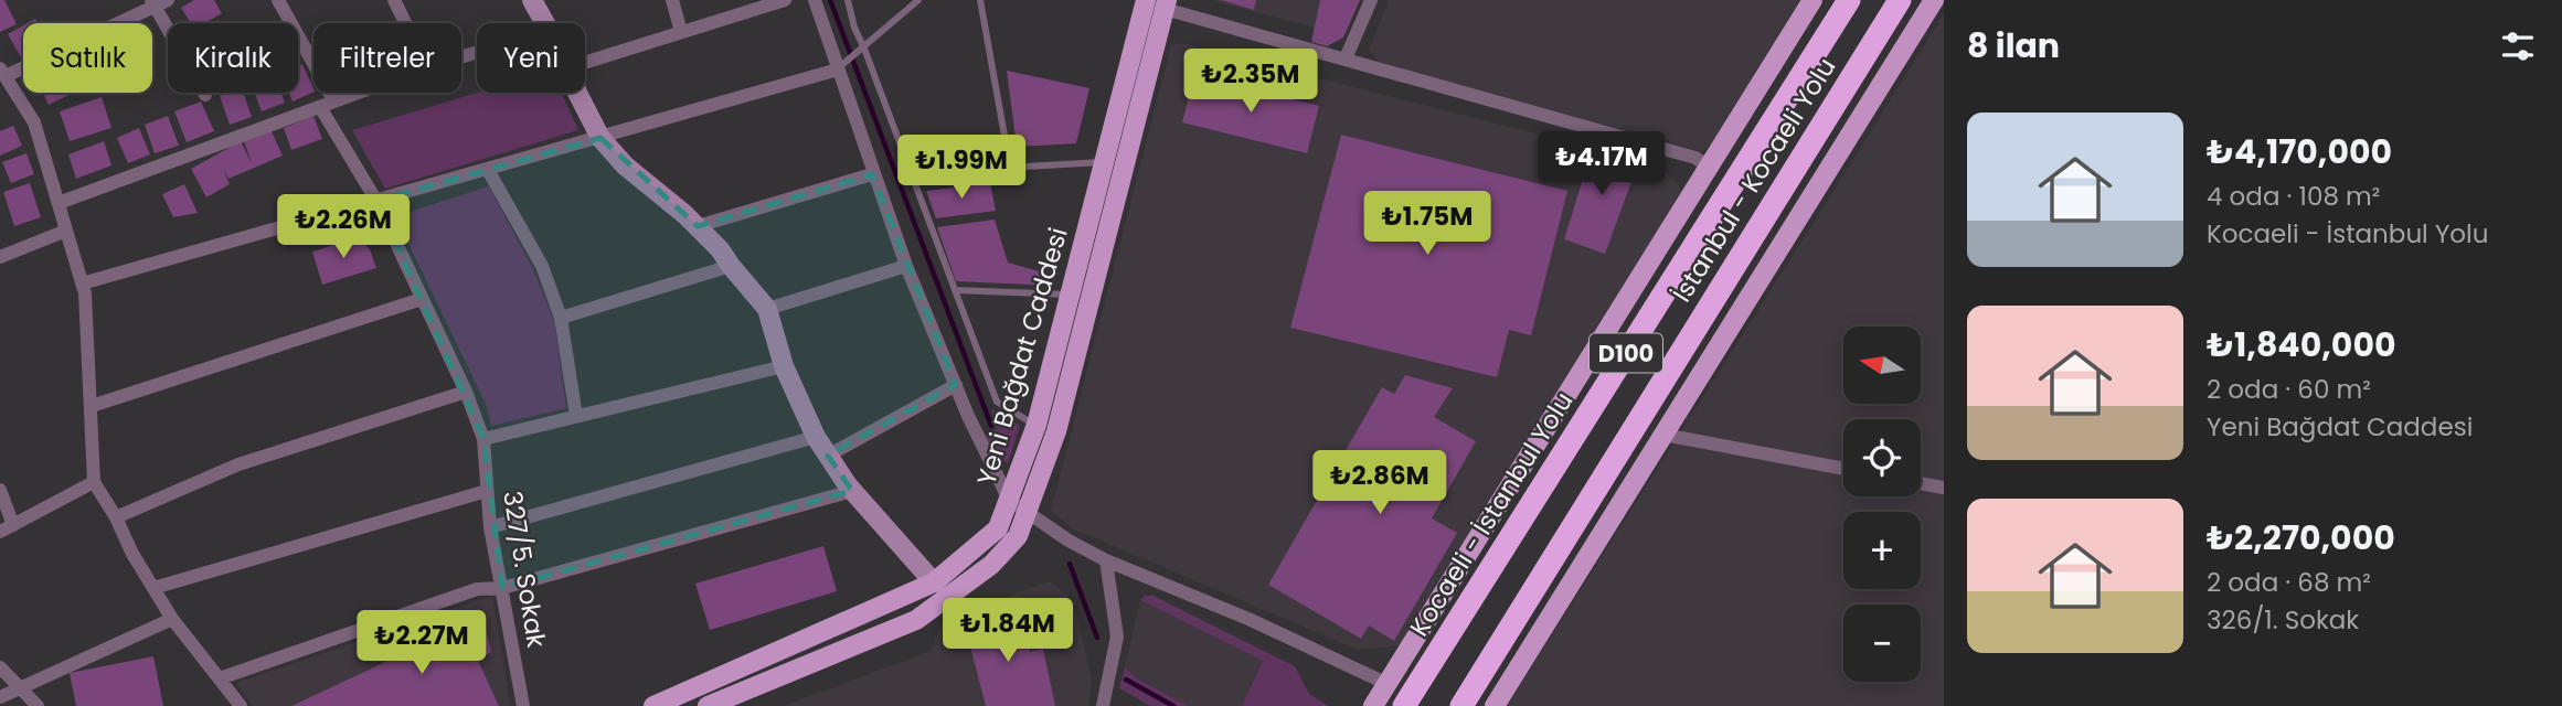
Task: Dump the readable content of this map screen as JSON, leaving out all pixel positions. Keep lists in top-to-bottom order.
{
  "streets": {
    "highway": ["İstanbul - Kocaeli Yolu", "D100", "Kocaeli - İstanbul Yolu"],
    "main road": ["Yeni Bağdat Caddesi"],
    "street": ["327/5. Sokak"]
  },
  "north": "left",
  "page": {
    "heading": "8 ilan",
    "chip": [
      "Satılık",
      "Kiralık",
      "Filtreler",
      "Yeni"
    ],
    "price": [
      "₺2.35M",
      "₺4.17M",
      "₺1.99M",
      "₺1.75M",
      "₺2.26M",
      "₺2.86M",
      "₺1.84M",
      "₺2.27M"
    ],
    "list": [
      {
        "name": "₺4,170,000",
        "note": "4 oda · 108 m² · Kocaeli - İstanbul Yolu"
      },
      {
        "name": "₺1,840,000",
        "note": "2 oda · 60 m² · Yeni Bağdat Caddesi"
      },
      {
        "name": "₺2,270,000",
        "note": "2 oda · 68 m² · 326/1. Sokak"
      }
    ],
    "map_buttons": ["+", "−"]
  }
}
